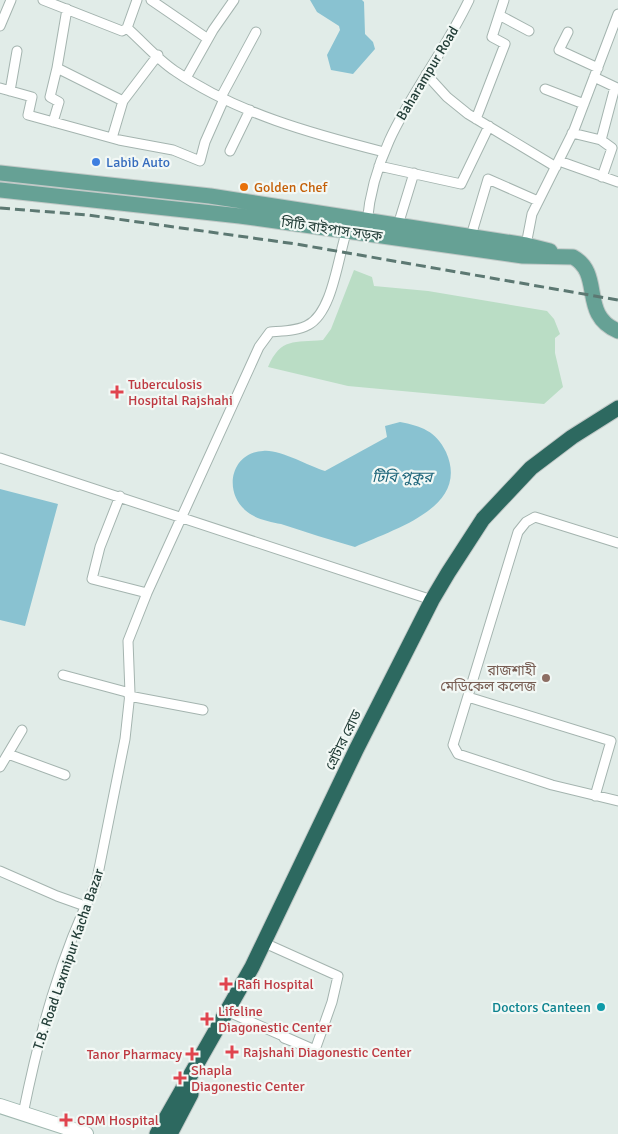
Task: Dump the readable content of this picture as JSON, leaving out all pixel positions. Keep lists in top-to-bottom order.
{
  "streets": {
    "highway": ["গ্রেটার রোড"],
    "main road": ["সিটি বাইপাস সড়ক"],
    "street": ["Baharampur Road", "T.B. Road Laxmipur Kacha Bazar"]
  },
  "crossings": [
    ["Baharampur Road", "সিটি বাইপাস সড়ক"],
    ["সিটি বাইপাস সড়ক", "T.B. Road Laxmipur Kacha Bazar"]
  ],
  "water": ["টিবি পুকুর"],
  "places": {
    "other": [
      "Labib Auto",
      "Golden Chef",
      "রাজশাহী মেডিকেল কলেজ",
      "Doctors Canteen"
    ],
    "health": [
      "Tuberculosis Hospital Rajshahi",
      "Rafi Hospital",
      "Lifeline Diagonestic Center",
      "Rajshahi Diagonestic Center",
      "Tanor Pharmacy",
      "Shapla Diagonestic Center",
      "CDM Hospital"
    ]
  }
}
